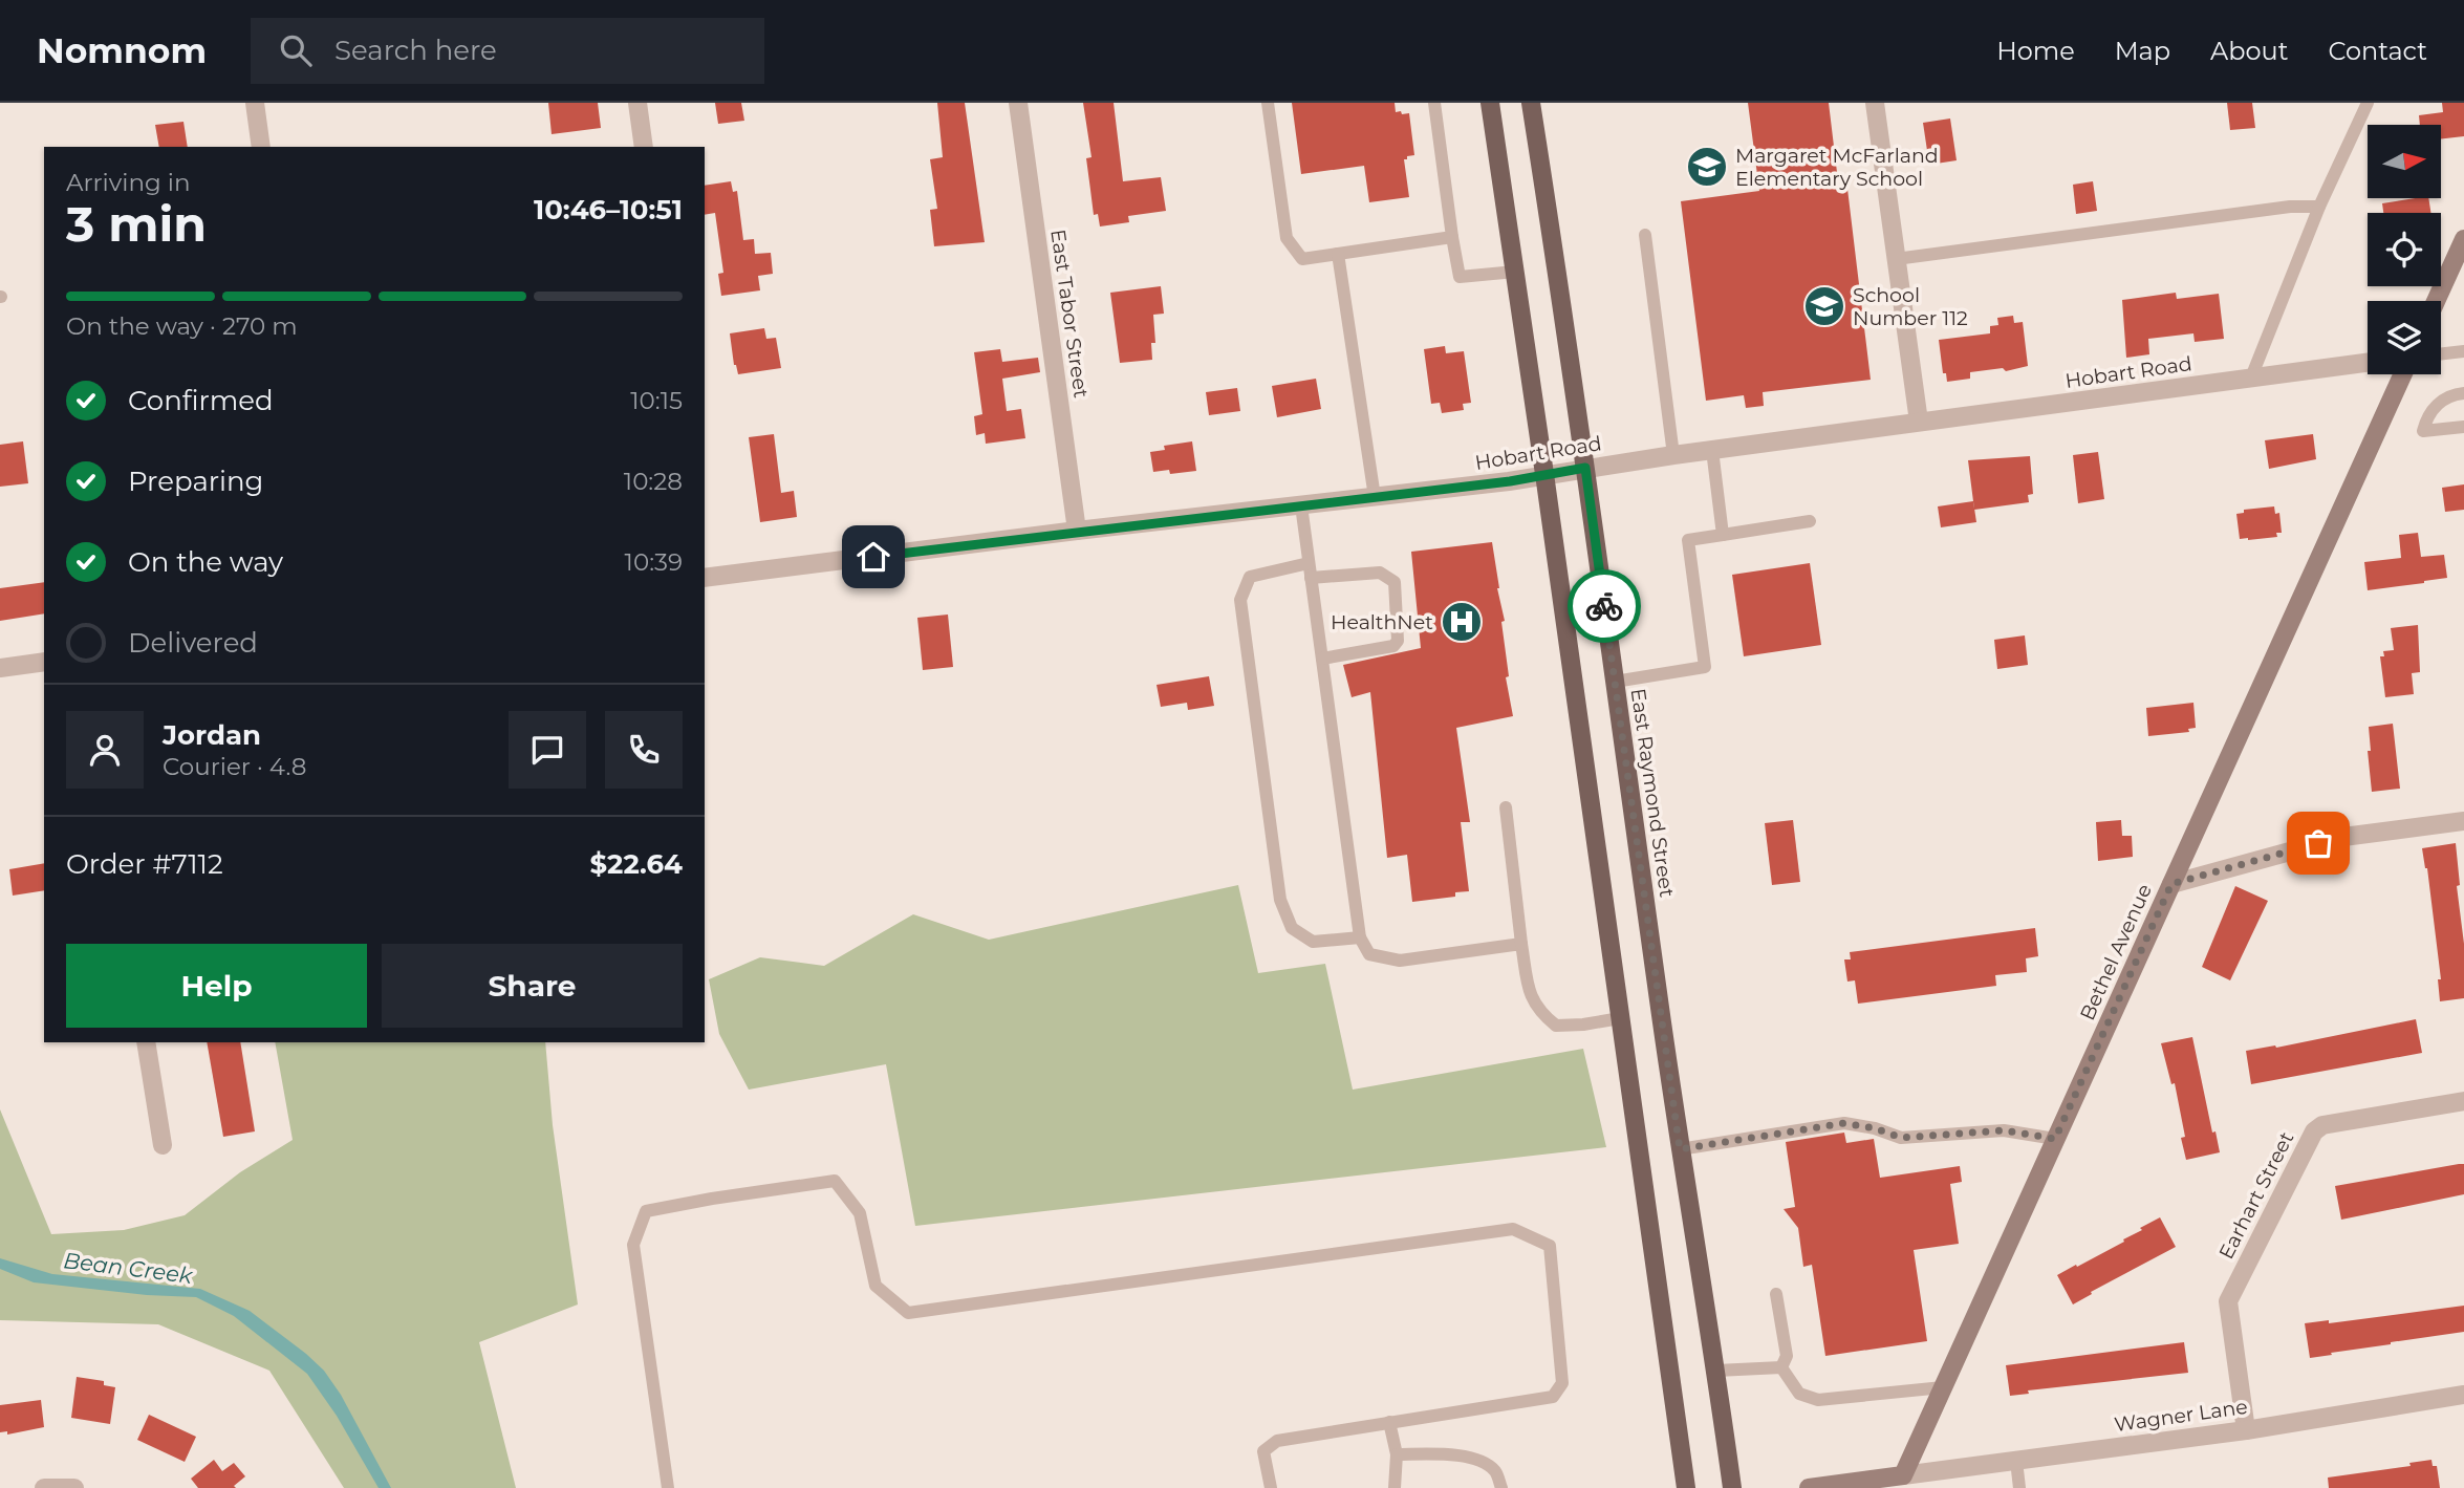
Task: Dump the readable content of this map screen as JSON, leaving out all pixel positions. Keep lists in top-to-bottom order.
{
  "streets": {
    "main road": ["East Raymond Street"],
    "street": [
      "East Tabor Street",
      "Hobart Road",
      "Bethel Avenue",
      "Earhart Street",
      "Wagner Lane"
    ]
  },
  "crossings": [
    ["East Tabor Street", "Hobart Road"],
    ["Hobart Road", "East Raymond Street"],
    ["Bethel Avenue", "Wagner Lane"],
    ["Earhart Street", "Wagner Lane"]
  ],
  "water": ["Bean Creek"],
  "places": {
    "school or university": ["Margaret McFarland Elementary School", "School Number 112"],
    "hospital": ["HealthNet"]
  },
  "north": "right",
  "page": {
    "header": "Nomnom",
    "search": "Search here",
    "nav": [
      "Home",
      "Map",
      "About",
      "Contact"
    ],
    "heading": ["3 min", "Arriving in", "10:46–10:51"],
    "panel": [
      "Jordan",
      "Courier · 4.8",
      "Order #7112",
      "$22.64"
    ],
    "bar": "On the way · 270 m",
    "list": [
      ["Confirmed", "10:15"],
      ["Preparing", "10:28"],
      ["On the way", "10:39"],
      "Delivered"
    ],
    "buttons": ["Help", "Share"]
  }
}
